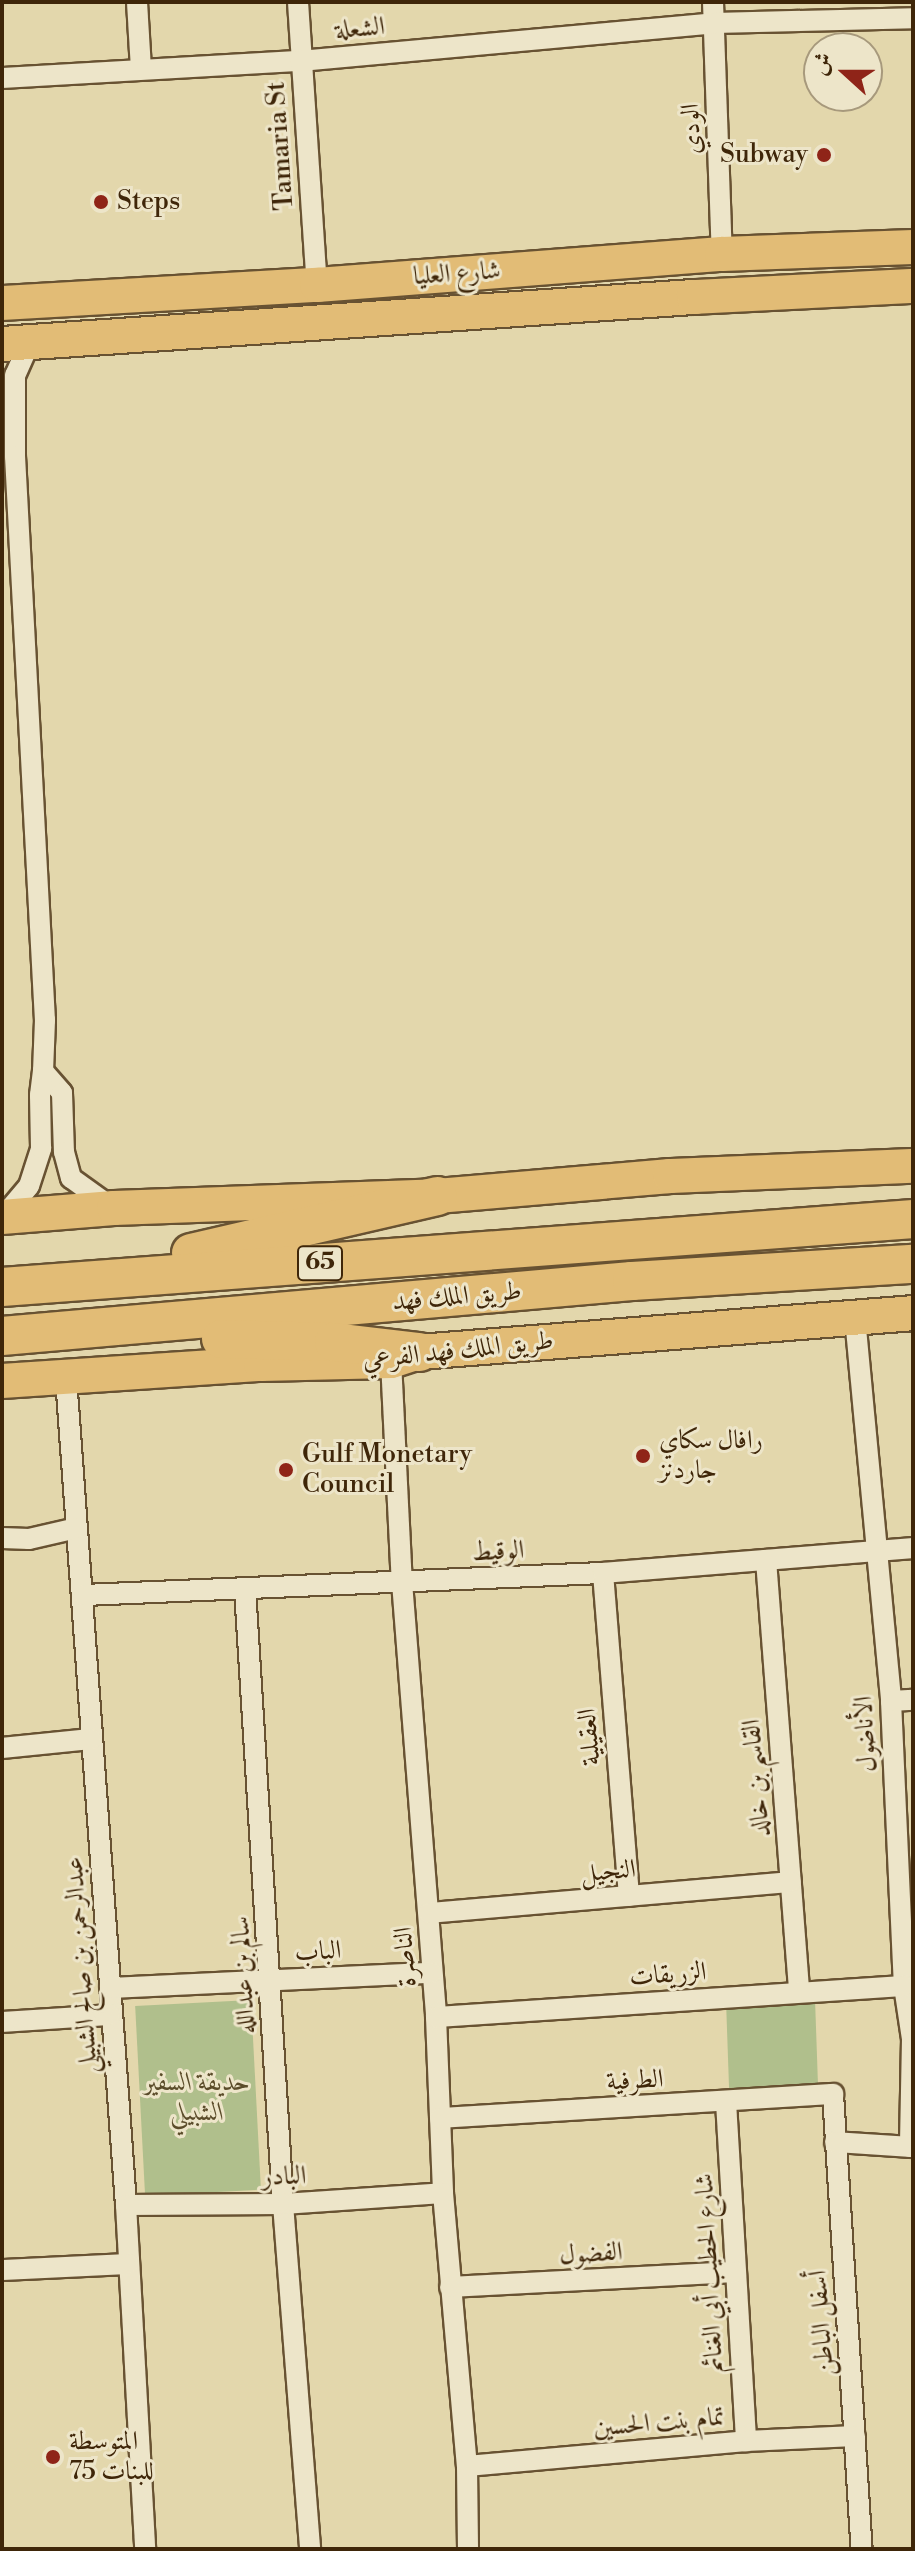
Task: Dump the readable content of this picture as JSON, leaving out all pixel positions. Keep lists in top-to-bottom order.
{
  "streets": {
    "highway": ["65", "طريق الملك فهد"],
    "main road": ["شارع العليا", "طريق الملك فهد الفرعي"],
    "street": [
      "الشعلة",
      "الودي",
      "Tamaria St",
      "الوقيط",
      "الأناضول",
      "العقيلية",
      "القاسم بن خالد",
      "النجيل",
      "الباب",
      "الناصرة",
      "عبدالرحمن بن صالح الشبيلي",
      "سالم بن عبدالله",
      "الزريقات",
      "الطرفية",
      "البادر",
      "الفضول",
      "شارع الحطيب أبي الغنائم",
      "أسفل الباطن",
      "تمام بنت الحسين"
    ]
  },
  "crossings": [
    ["الشعلة", "الودي"],
    ["الشعلة", "Tamaria St"],
    ["الودي", "شارع العليا"],
    ["Tamaria St", "شارع العليا"],
    ["طريق الملك فهد الفرعي", "الأناضول"],
    ["طريق الملك فهد الفرعي", "الناصرة"],
    ["طريق الملك فهد الفرعي", "عبدالرحمن بن صالح الشبيلي"],
    ["الوقيط", "الأناضول"],
    ["الوقيط", "العقيلية"],
    ["الوقيط", "القاسم بن خالد"],
    ["الوقيط", "الناصرة"],
    ["الوقيط", "عبدالرحمن بن صالح الشبيلي"],
    ["الوقيط", "سالم بن عبدالله"],
    ["الأناضول", "الزريقات"],
    ["العقيلية", "النجيل"],
    ["القاسم بن خالد", "النجيل"],
    ["القاسم بن خالد", "الزريقات"],
    ["النجيل", "الناصرة"],
    ["الباب", "الناصرة"],
    ["الباب", "عبدالرحمن بن صالح الشبيلي"],
    ["الباب", "سالم بن عبدالله"],
    ["الناصرة", "الزريقات"],
    ["الناصرة", "الطرفية"],
    ["الناصرة", "البادر"],
    ["الناصرة", "الفضول"],
    ["الناصرة", "تمام بنت الحسين"],
    ["عبدالرحمن بن صالح الشبيلي", "البادر"],
    ["سالم بن عبدالله", "البادر"],
    ["الطرفية", "شارع الحطيب أبي الغنائم"],
    ["الطرفية", "أسفل الباطن"],
    ["الفضول", "شارع الحطيب أبي الغنائم"],
    ["شارع الحطيب أبي الغنائم", "تمام بنت الحسين"],
    ["أسفل الباطن", "تمام بنت الحسين"]
  ],
  "parks": ["حديقة السفير الشبيلي"],
  "places": [
    "Subway",
    "Steps",
    "رافال سكاي جاردنز",
    "Gulf Monetary Council",
    "المتوسطة 75 للبنات"
  ],
  "north": "left"
}
